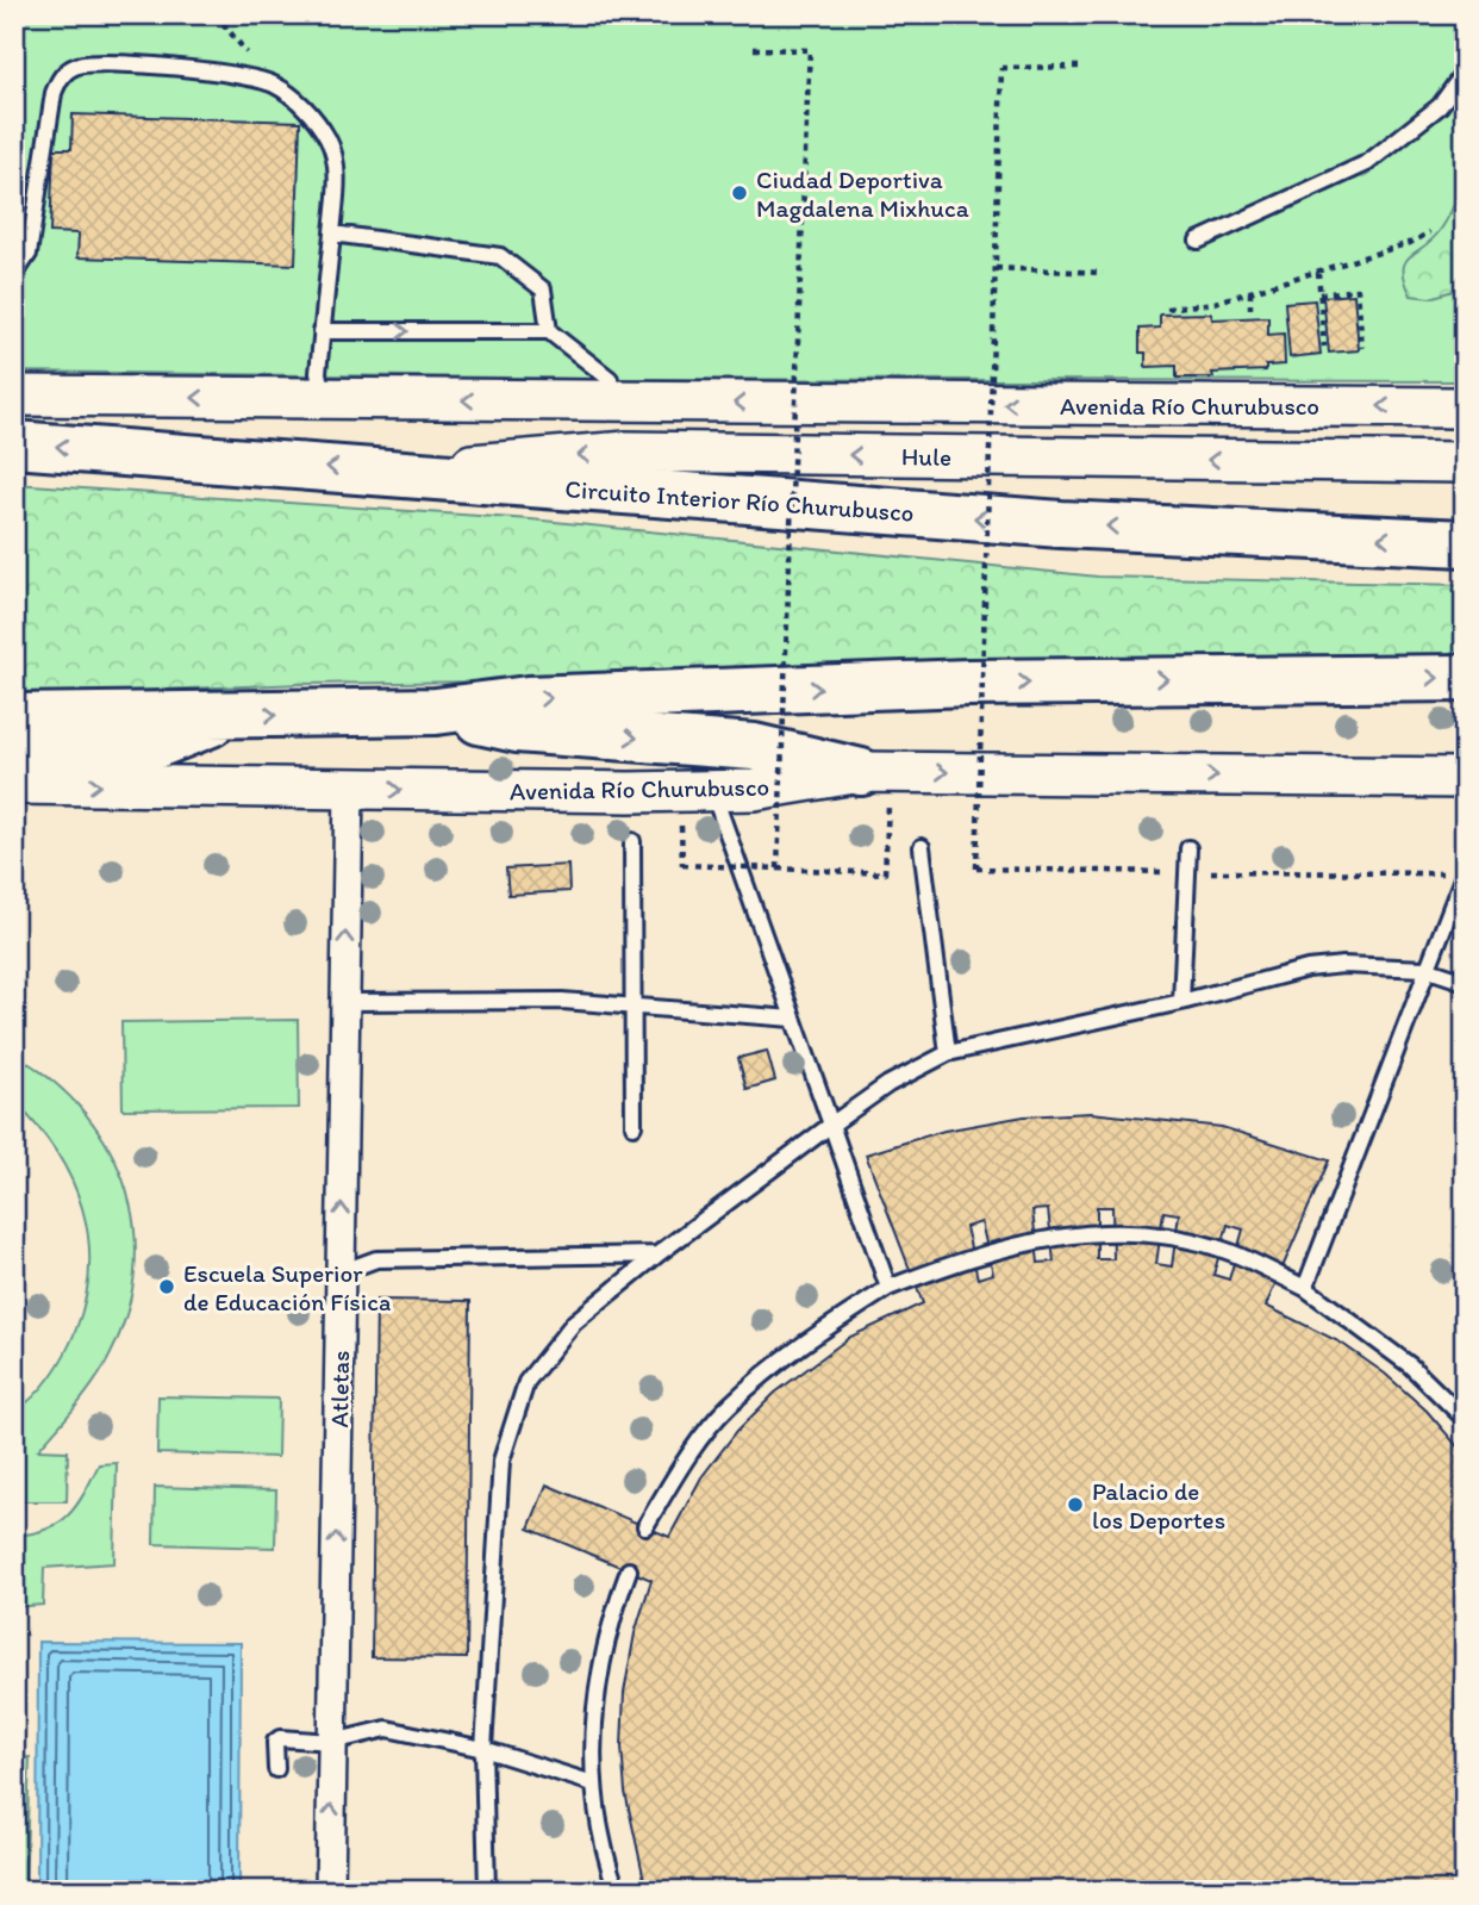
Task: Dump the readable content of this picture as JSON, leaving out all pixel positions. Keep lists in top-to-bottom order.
{
  "streets": {
    "highway": ["Circuito Interior Río Churubusco"],
    "main road": ["Avenida Río Churubusco", "Hule"],
    "street": ["Atletas"]
  },
  "crossings": [
    ["Avenida Río Churubusco", "Atletas"],
    ["Hule", "Circuito Interior Río Churubusco"]
  ],
  "one_way": ["Hule", "Atletas"],
  "places": ["Ciudad Deportiva Magdalena Mixhuca", "Escuela Superior de Educación Física", "Palacio de los Deportes"]
}
